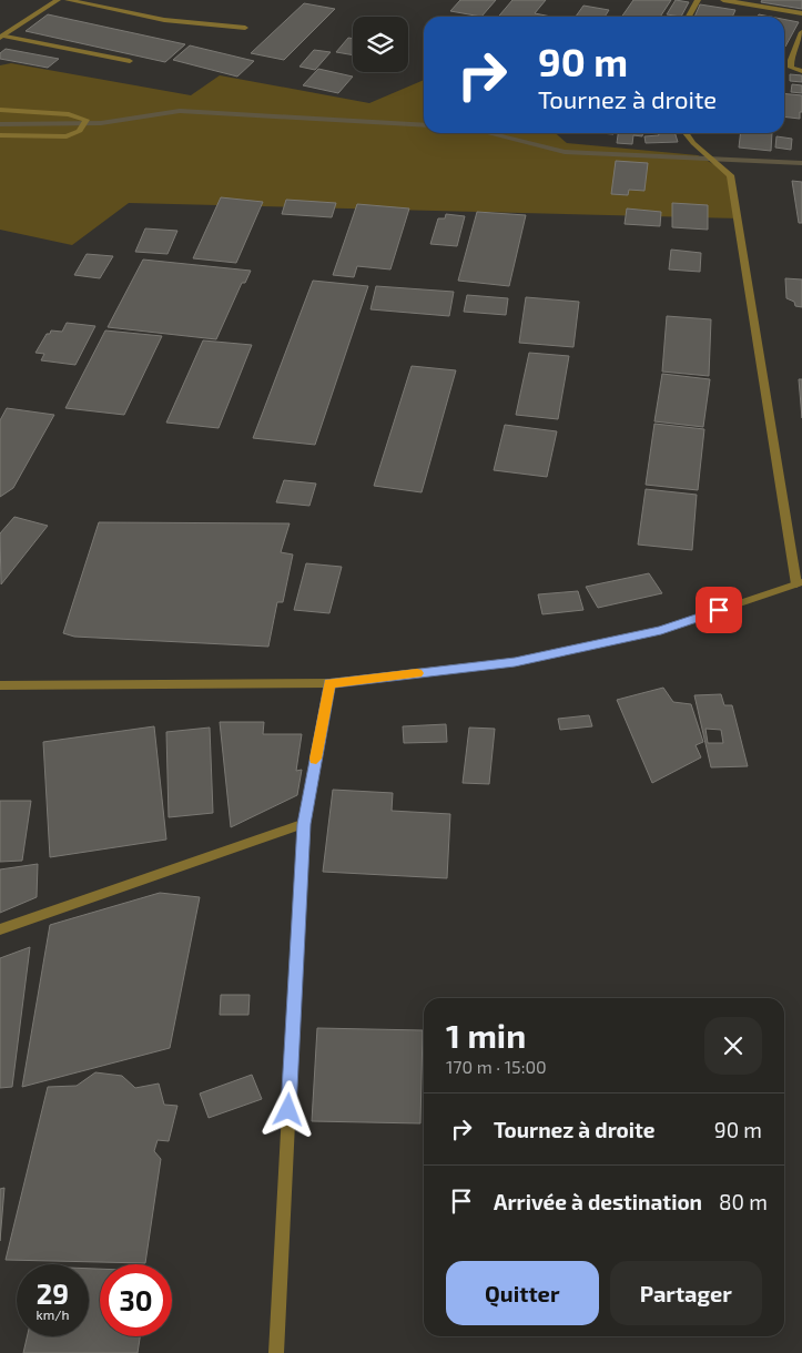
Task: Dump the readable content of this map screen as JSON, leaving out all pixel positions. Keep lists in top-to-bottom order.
{
  "page": {
    "turn": ["90 m", "Tournez à droite"],
    "heading": ["1 min", "170 m · 15:00"],
    "list": [
      {
        "name": "Tournez à droite",
        "value": "90 m"
      },
      {
        "name": "Arrivée à destination",
        "value": "80 m"
      }
    ],
    "buttons": ["Quitter", "Partager"],
    "speed": "29 km/h",
    "limit": "30"
  }
}
